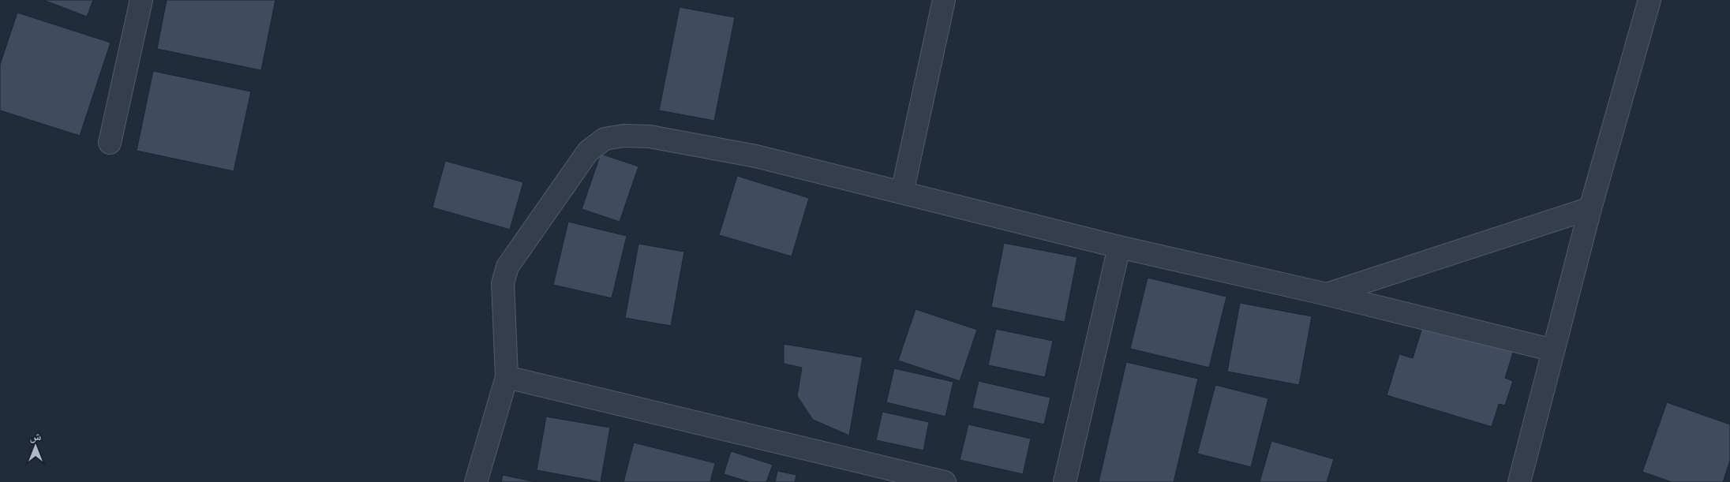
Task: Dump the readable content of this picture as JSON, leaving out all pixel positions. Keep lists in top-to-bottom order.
{
  "north": "top"
}
